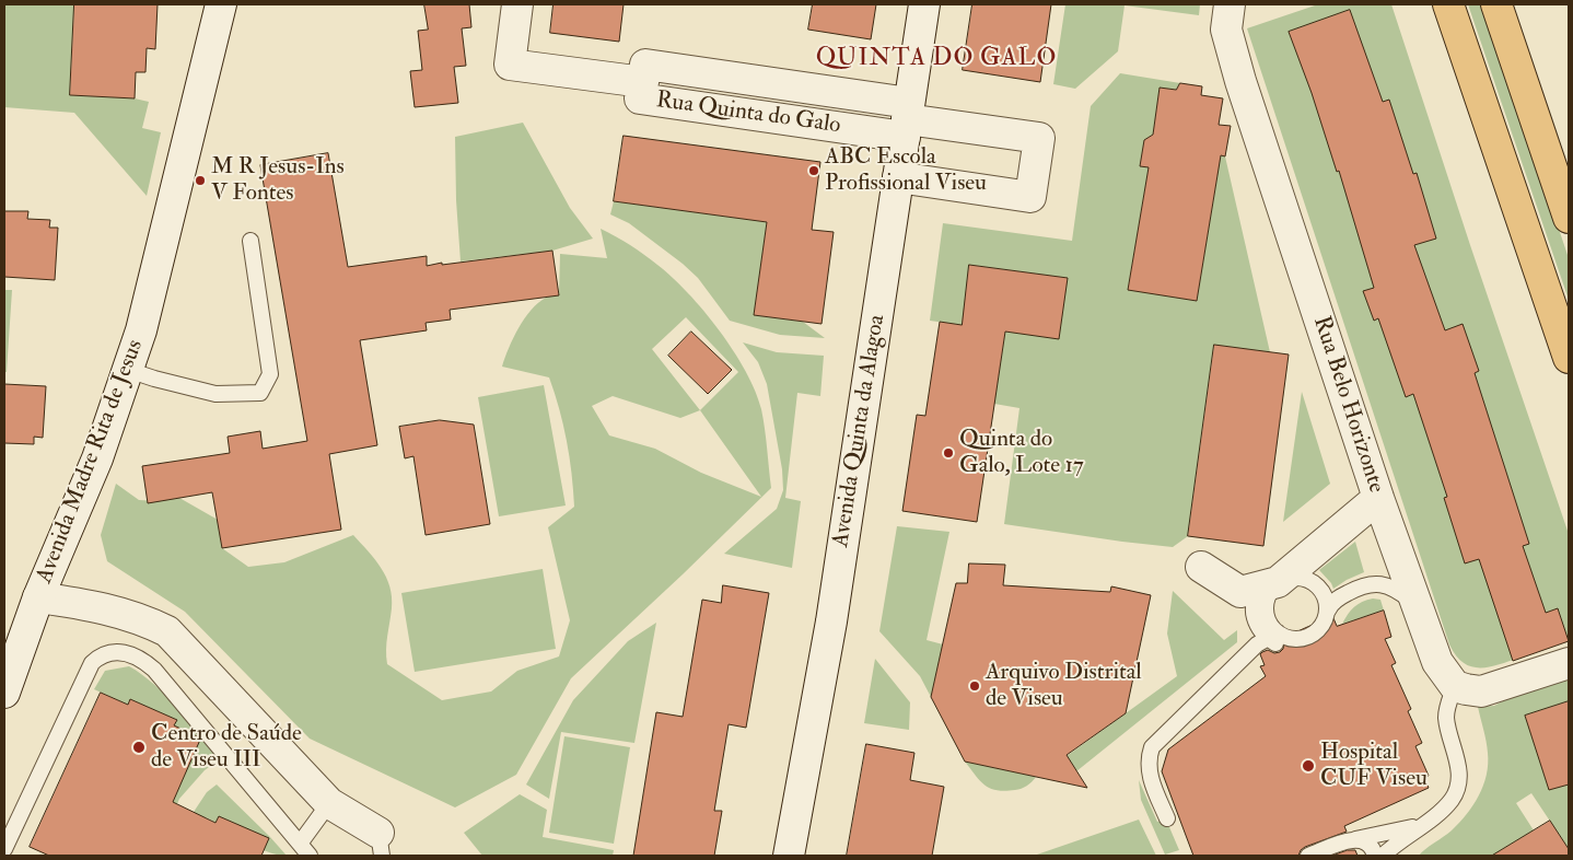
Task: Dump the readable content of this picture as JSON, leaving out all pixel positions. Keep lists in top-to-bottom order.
{
  "streets": {
    "street": [
      "Rua Quinta do Galo",
      "Rua Belo Horizonte",
      "Avenida Quinta da Alagoa",
      "Avenida Madre Rita de Jesus"
    ]
  },
  "crossings": [
    ["Rua Quinta do Galo", "Avenida Quinta da Alagoa"]
  ],
  "districts": ["QUINTA DO GALO"],
  "places": [
    "ABC Escola Profissional Viseu",
    "M R Jesus-Ins V Fontes",
    "Quinta do Galo, Lote 17",
    "Arquivo Distrital de Viseu",
    "Centro de Saúde de Viseu III",
    "Hospital CUF Viseu"
  ]
}
